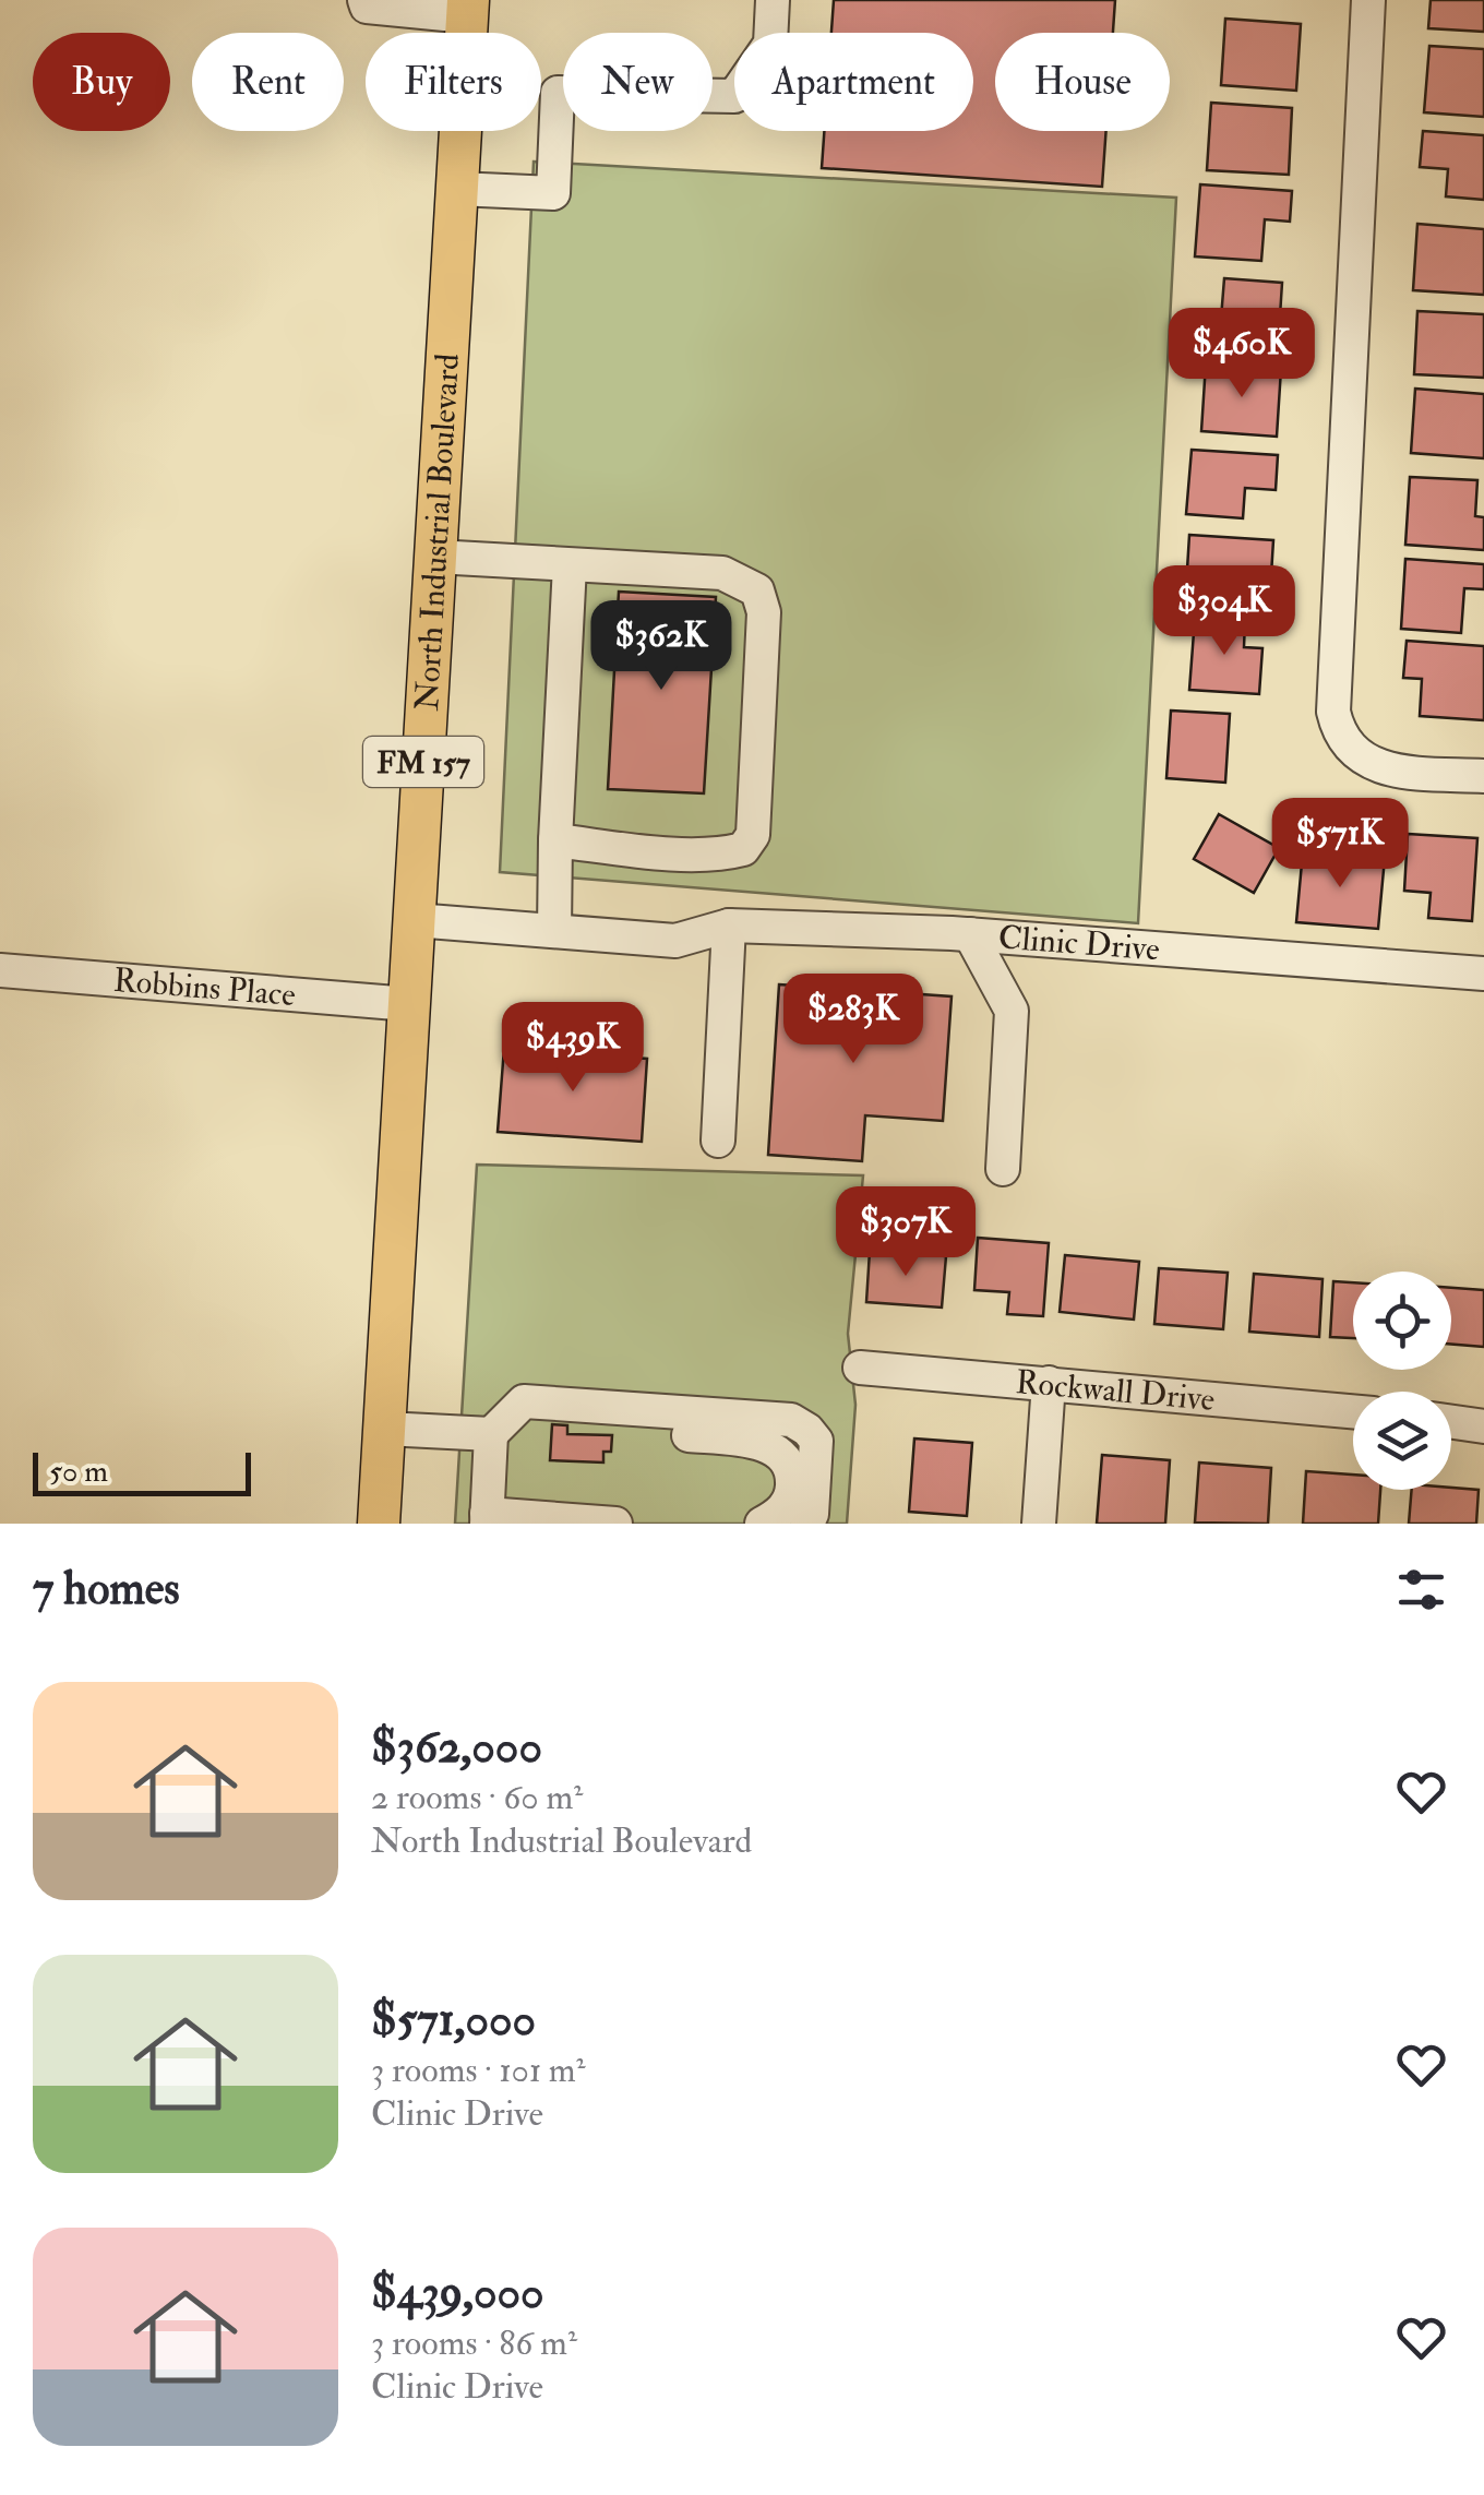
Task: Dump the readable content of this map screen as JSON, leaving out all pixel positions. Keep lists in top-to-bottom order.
{
  "streets": {
    "main road": ["North Industrial Boulevard", "FM 157"],
    "street": ["Clinic Drive", "Robbins Place", "Rockwall Drive"]
  },
  "crossings": [
    ["North Industrial Boulevard", "Clinic Drive"],
    ["North Industrial Boulevard", "Robbins Place"]
  ],
  "scale_bar": "50 m",
  "page": {
    "chip": [
      "Buy",
      "Rent",
      "Filters",
      "New",
      "Apartment",
      "House"
    ],
    "price": [
      "$460K",
      "$304K",
      "$362K",
      "$571K",
      "$283K",
      "$439K",
      "$307K"
    ],
    "scale": "50 m",
    "heading": "7 homes",
    "list": [
      {
        "name": "$362,000",
        "note": "2 rooms · 60 m² · North Industrial Boulevard"
      },
      {
        "name": "$571,000",
        "note": "3 rooms · 101 m² · Clinic Drive"
      },
      {
        "name": "$439,000",
        "note": "3 rooms · 86 m² · Clinic Drive"
      }
    ]
  }
}
